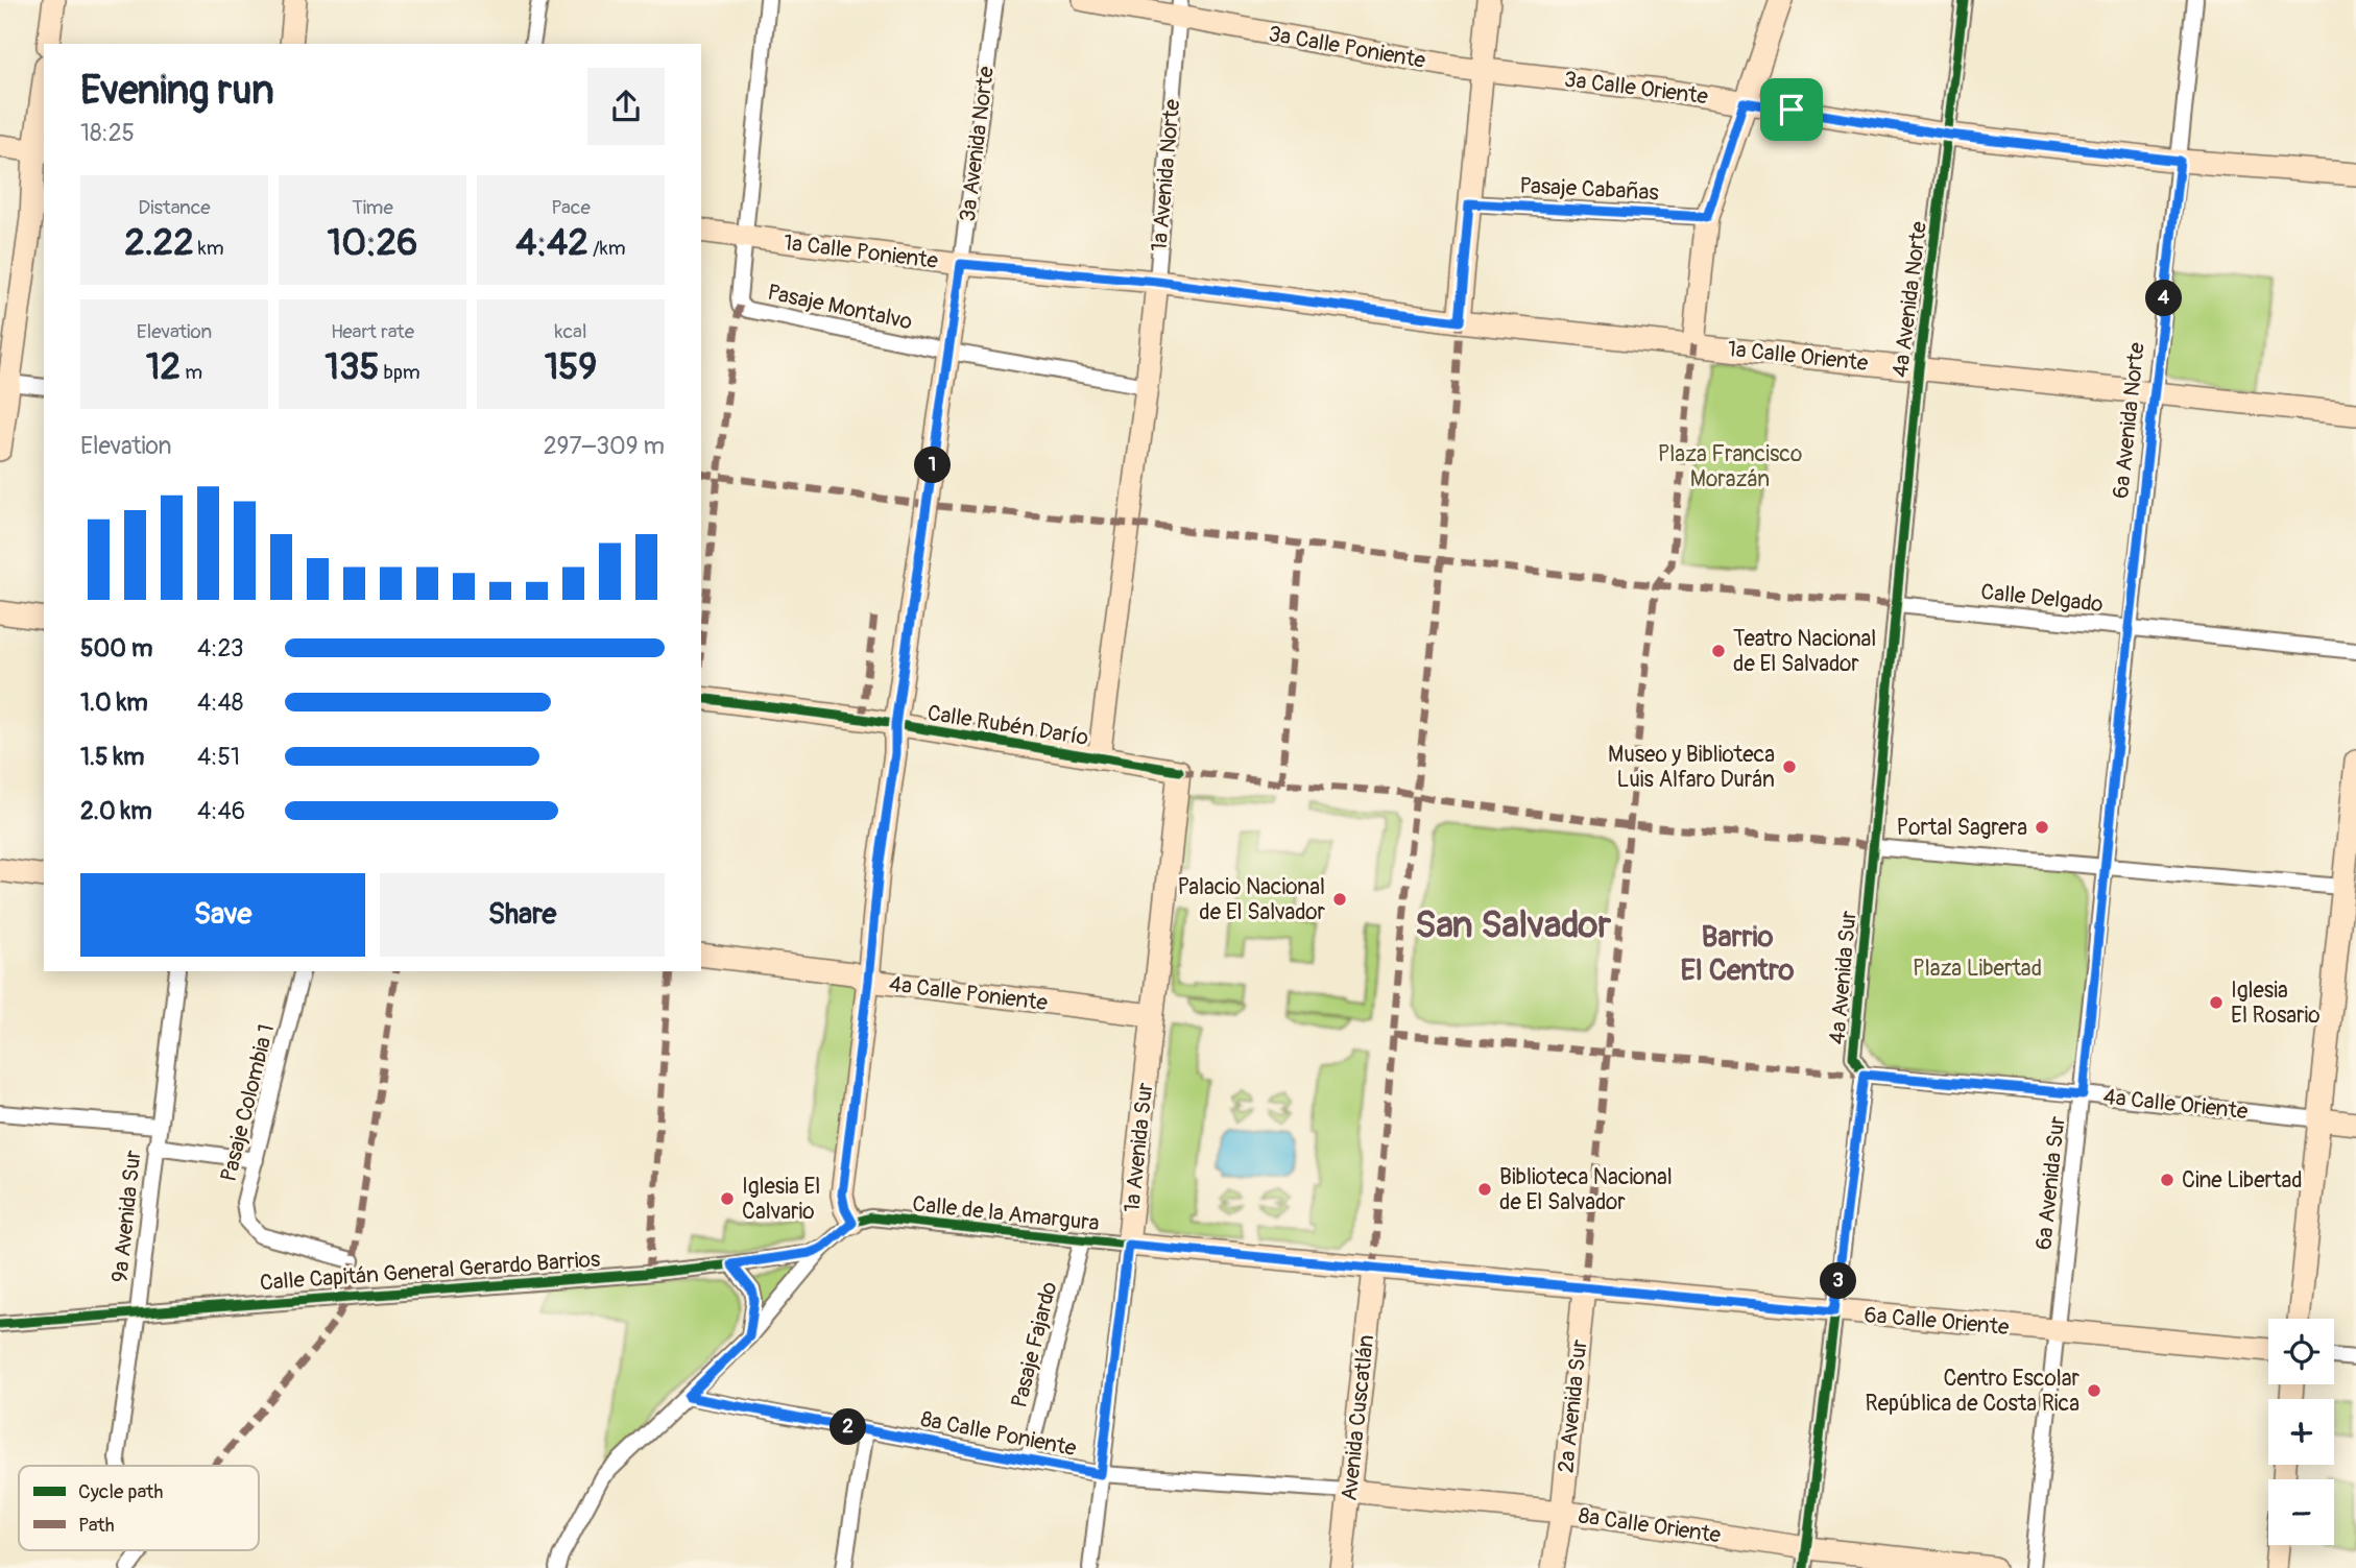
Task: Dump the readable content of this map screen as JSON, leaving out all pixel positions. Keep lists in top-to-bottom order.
{
  "streets": {
    "main road": [
      "3a Calle Poniente",
      "3a Calle Oriente",
      "3a Avenida Norte",
      "1a Avenida Norte",
      "1a Calle Poniente",
      "1a Calle Oriente",
      "Calle Rubén Darío",
      "4a Calle Poniente",
      "4a Calle Oriente",
      "1a Avenida Sur",
      "Calle de la Amargura",
      "6a Calle Oriente",
      "2a Avenida Sur",
      "Avenida Cuscatlán",
      "8a Calle Oriente"
    ],
    "street": [
      "Pasaje Cabañas",
      "4a Avenida Norte",
      "Pasaje Montalvo",
      "6a Avenida Norte",
      "Calle Delgado",
      "4a Avenida Sur",
      "Pasaje Colombia 1",
      "6a Avenida Sur",
      "9a Avenida Sur",
      "Calle Capitán General Gerardo Barrios",
      "Pasaje Fajardo",
      "8a Calle Poniente"
    ]
  },
  "crossings": [
    ["3a Calle Poniente", "3a Calle Oriente"],
    ["3a Calle Poniente", "1a Avenida Norte"],
    ["3a Calle Oriente", "4a Avenida Norte"],
    ["3a Calle Oriente", "6a Avenida Norte"],
    ["3a Avenida Norte", "1a Calle Poniente"],
    ["3a Avenida Norte", "Pasaje Montalvo"],
    ["3a Avenida Norte", "Calle Rubén Darío"],
    ["3a Avenida Norte", "4a Calle Poniente"],
    ["3a Avenida Norte", "Calle de la Amargura"],
    ["3a Avenida Norte", "Calle Capitán General Gerardo Barrios"],
    ["1a Avenida Norte", "1a Calle Poniente"],
    ["1a Avenida Norte", "Pasaje Montalvo"],
    ["1a Avenida Norte", "Calle Rubén Darío"],
    ["1a Calle Poniente", "Pasaje Montalvo"],
    ["1a Calle Poniente", "1a Calle Oriente"],
    ["4a Avenida Norte", "1a Calle Oriente"],
    ["4a Avenida Norte", "Calle Delgado"],
    ["4a Avenida Norte", "4a Avenida Sur"],
    ["1a Calle Oriente", "6a Avenida Norte"],
    ["6a Avenida Norte", "Calle Delgado"],
    ["6a Avenida Norte", "6a Avenida Sur"],
    ["Calle Delgado", "4a Avenida Sur"],
    ["Calle Delgado", "6a Avenida Sur"],
    ["Calle Rubén Darío", "1a Avenida Sur"],
    ["4a Avenida Sur", "4a Calle Oriente"],
    ["4a Avenida Sur", "6a Calle Oriente"],
    ["4a Avenida Sur", "8a Calle Oriente"],
    ["4a Calle Poniente", "1a Avenida Sur"],
    ["4a Calle Oriente", "6a Avenida Sur"],
    ["1a Avenida Sur", "Calle de la Amargura"],
    ["1a Avenida Sur", "8a Calle Poniente"],
    ["6a Avenida Sur", "6a Calle Oriente"],
    ["Calle de la Amargura", "Calle Capitán General Gerardo Barrios"],
    ["Calle de la Amargura", "6a Calle Oriente"],
    ["Calle de la Amargura", "Pasaje Fajardo"],
    ["Calle de la Amargura", "Avenida Cuscatlán"],
    ["9a Avenida Sur", "Calle Capitán General Gerardo Barrios"],
    ["6a Calle Oriente", "2a Avenida Sur"],
    ["6a Calle Oriente", "Avenida Cuscatlán"],
    ["Pasaje Fajardo", "8a Calle Poniente"],
    ["2a Avenida Sur", "8a Calle Oriente"],
    ["Avenida Cuscatlán", "8a Calle Poniente"],
    ["Avenida Cuscatlán", "8a Calle Oriente"],
    ["8a Calle Poniente", "8a Calle Oriente"]
  ],
  "districts": ["San Salvador", "Barrio El Centro"],
  "parks": ["Plaza Francisco Morazán", "Plaza Libertad"],
  "places": [
    "Teatro Nacional de El Salvador",
    "Museo y Biblioteca Luis Alfaro Durán",
    "Portal Sagrera",
    "Palacio Nacional de El Salvador",
    "Iglesia El Rosario",
    "Cine Libertad",
    "Biblioteca Nacional de El Salvador",
    "Iglesia El Calvario",
    "Centro Escolar República de Costa Rica"
  ],
  "legend": ["Cycle path", "Path"],
  "page": {
    "heading": ["Evening run", "18:25"],
    "stats": [
      ["Distance", "2.22 km"],
      ["Time", "10:26"],
      ["Pace", "4:42 /km"],
      ["Elevation", "12 m"],
      ["Heart rate", "135 bpm"],
      ["kcal", "159"]
    ],
    "pins": [
      "4",
      "1",
      "3",
      "2"
    ],
    "chart": ["Elevation", "297–309 m"],
    "list": [
      {
        "name": "500 m",
        "note": "4:23"
      },
      {
        "name": "1.0 km",
        "note": "4:48"
      },
      {
        "name": "1.5 km",
        "note": "4:51"
      },
      {
        "name": "2.0 km",
        "note": "4:46"
      }
    ],
    "buttons": ["Save", "Share"],
    "map_buttons": ["+", "−"]
  }
}
